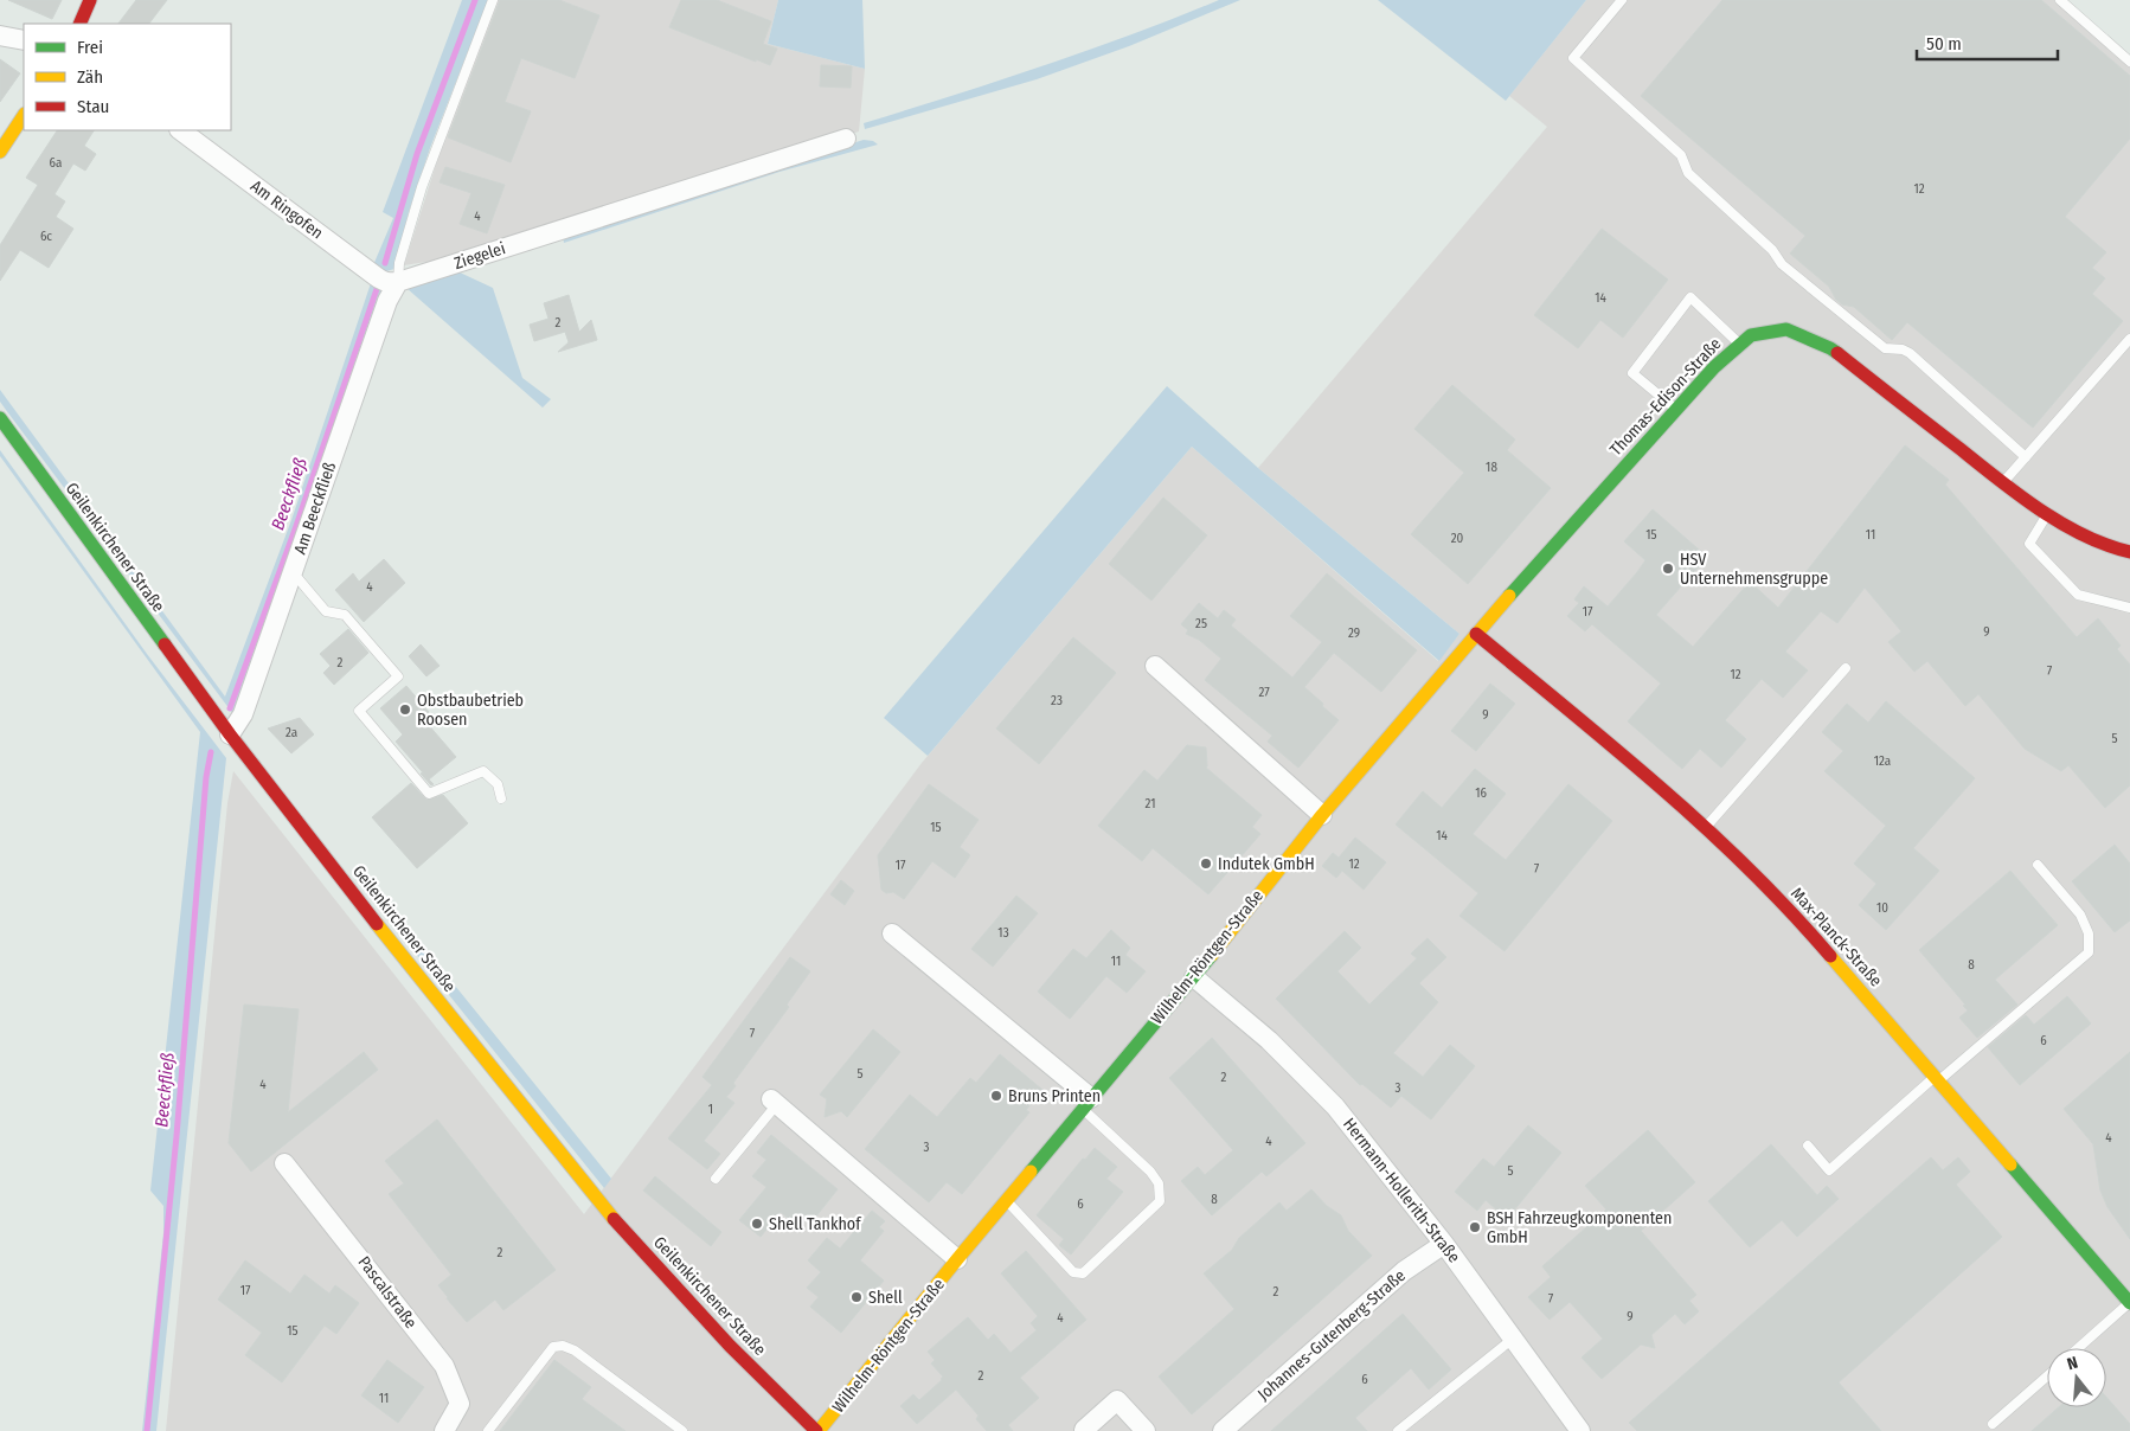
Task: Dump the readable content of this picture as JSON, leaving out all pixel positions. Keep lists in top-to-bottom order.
{
  "streets": {
    "street": [
      "Am Ringofen",
      "Ziegelei",
      "Thomas-Edison-Straße",
      "Am Beeckfließ",
      "Geilenkirchener Straße",
      "Max-Planck-Straße",
      "Wilhelm-Röntgen-Straße",
      "Hermann-Hollerith-Straße",
      "Pascalstraße",
      "Johannes-Gutenberg-Straße"
    ]
  },
  "crossings": [
    ["Am Ringofen", "Ziegelei"],
    ["Am Ringofen", "Am Beeckfließ"],
    ["Ziegelei", "Am Beeckfließ"],
    ["Thomas-Edison-Straße", "Max-Planck-Straße"],
    ["Thomas-Edison-Straße", "Wilhelm-Röntgen-Straße"],
    ["Am Beeckfließ", "Geilenkirchener Straße"],
    ["Geilenkirchener Straße", "Wilhelm-Röntgen-Straße"],
    ["Max-Planck-Straße", "Wilhelm-Röntgen-Straße"],
    ["Wilhelm-Röntgen-Straße", "Hermann-Hollerith-Straße"],
    ["Hermann-Hollerith-Straße", "Johannes-Gutenberg-Straße"]
  ],
  "water": ["Beeckfließ"],
  "places": [
    "HSV Unternehmensgruppe",
    "Obstbaubetrieb Roosen",
    "Indutek GmbH",
    "Bruns Printen",
    "Shell Tankhof",
    "BSH Fahrzeugkomponenten GmbH",
    "Shell"
  ],
  "house_numbers": [
    "6a",
    "12",
    "4",
    "6c",
    "14",
    "2",
    "18",
    "15",
    "11",
    "20",
    "4",
    "17",
    "25",
    "9",
    "29",
    "2",
    "7",
    "12",
    "27",
    "23",
    "9",
    "2a",
    "5",
    "12a",
    "16",
    "21",
    "15",
    "14",
    "12",
    "17",
    "7",
    "10",
    "13",
    "11",
    "8",
    "7",
    "6",
    "5",
    "2",
    "4",
    "3",
    "1",
    "4",
    "4",
    "3",
    "5",
    "8",
    "6",
    "2",
    "17",
    "2",
    "7",
    "9",
    "4",
    "15",
    "2",
    "6",
    "11"
  ],
  "legend": ["Frei", "Zäh", "Stau"],
  "scale_bar": "50 m",
  "north": "top"
}
